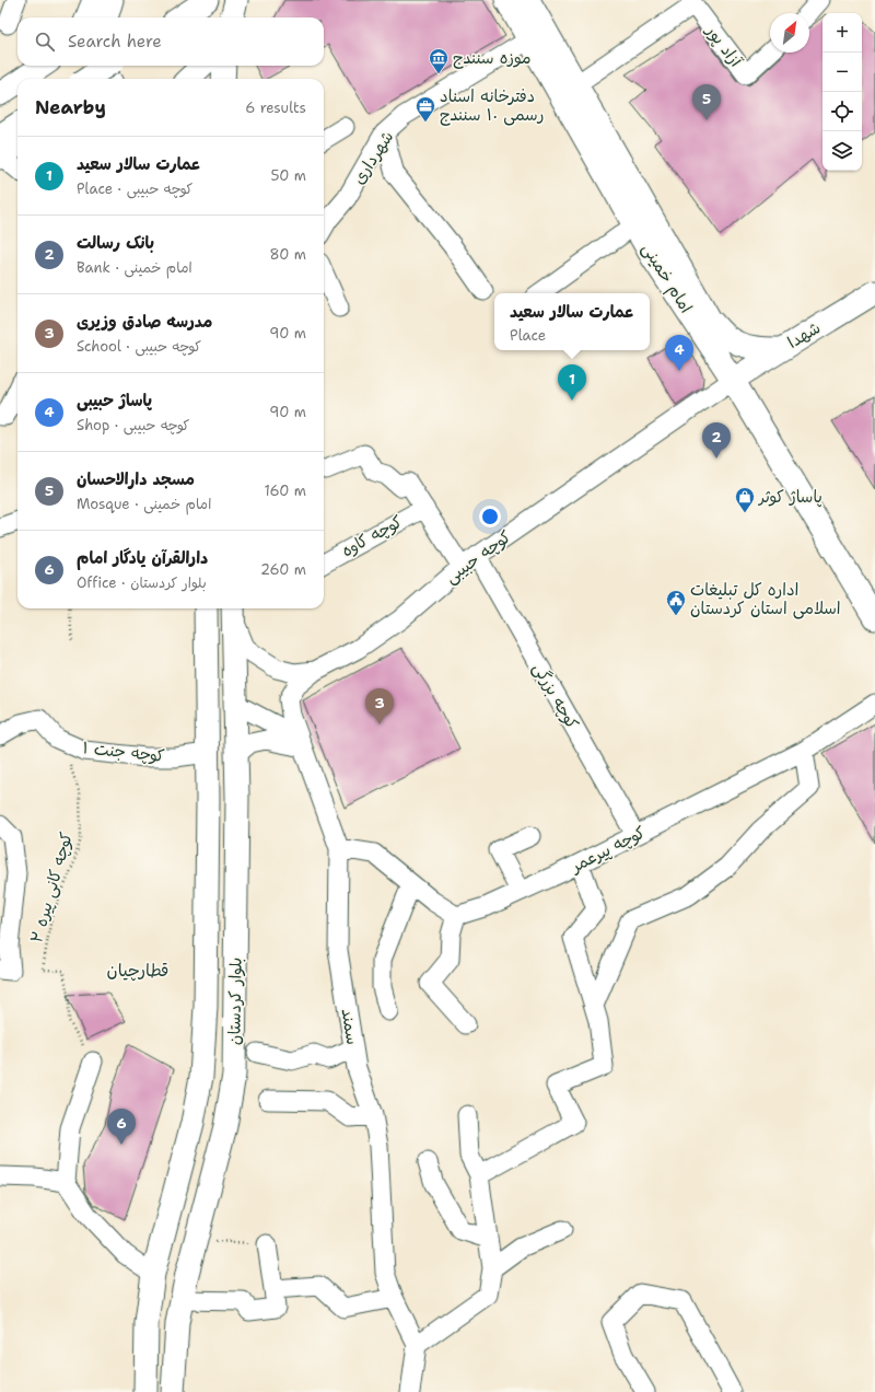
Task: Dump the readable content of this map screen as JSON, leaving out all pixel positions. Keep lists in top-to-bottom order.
{
  "streets": {
    "main road": ["امام خمینی", "شهدا", "بلوار کردستان"],
    "street": [
      "آزاد پور",
      "شهرداری",
      "کوچه کاوه",
      "کوچه حبیبی",
      "کوچه بزرگی",
      "کوچه جنت ۱",
      "کوچه پیرعمر",
      "سمند"
    ],
    "path": ["کوچه کانی پیره ۲"]
  },
  "crossings": [
    ["شهرداری", "امام خمینی"],
    ["امام خمینی", "شهدا"],
    ["امام خمینی", "کوچه حبیبی"],
    ["شهدا", "کوچه حبیبی"],
    ["کوچه کاوه", "کوچه بزرگی"],
    ["کوچه حبیبی", "کوچه بزرگی"],
    ["کوچه حبیبی", "بلوار کردستان"],
    ["کوچه حبیبی", "سمند"],
    ["کوچه بزرگی", "کوچه پیرعمر"],
    ["کوچه جنت ۱", "کوچه کانی پیره ۲"],
    ["کوچه جنت ۱", "بلوار کردستان"]
  ],
  "districts": ["قطارچیان"],
  "places": {
    "museum": ["موزه سنندج"],
    "office": ["دفترخانه اسناد رسمی ۱۰ سنندج"],
    "shop": ["پاساژ کوثر"],
    "public building": ["اداره کل تبلیغات اسلامی استان کردستان"]
  },
  "north": "top right",
  "page": {
    "map_buttons": ["+", "−"],
    "search": "Search here",
    "heading": ["Nearby", "6 results"],
    "pins": [
      "5",
      "4",
      "1",
      "2",
      "3",
      "6"
    ],
    "list": [
      {
        "mark": "1",
        "name": "عمارت سالار سعید",
        "note": "Place · کوچه حبیبی",
        "value": "50 m"
      },
      {
        "mark": "2",
        "name": "بانک رسالت",
        "note": "Bank · امام خمینی",
        "value": "80 m"
      },
      {
        "mark": "3",
        "name": "مدرسه صادق وزیری",
        "note": "School · کوچه حبیبی",
        "value": "90 m"
      },
      {
        "mark": "4",
        "name": "پاساژ حبیبی",
        "note": "Shop · کوچه حبیبی",
        "value": "90 m"
      },
      {
        "mark": "5",
        "name": "مسجد دارالاحسان",
        "note": "Mosque · امام خمینی",
        "value": "160 m"
      },
      {
        "mark": "6",
        "name": "دارالقرآن یادگار امام",
        "note": "Office · بلوار کردستان",
        "value": "260 m"
      }
    ],
    "popup": ["عمارت سالار سعید", "Place"]
  }
}
